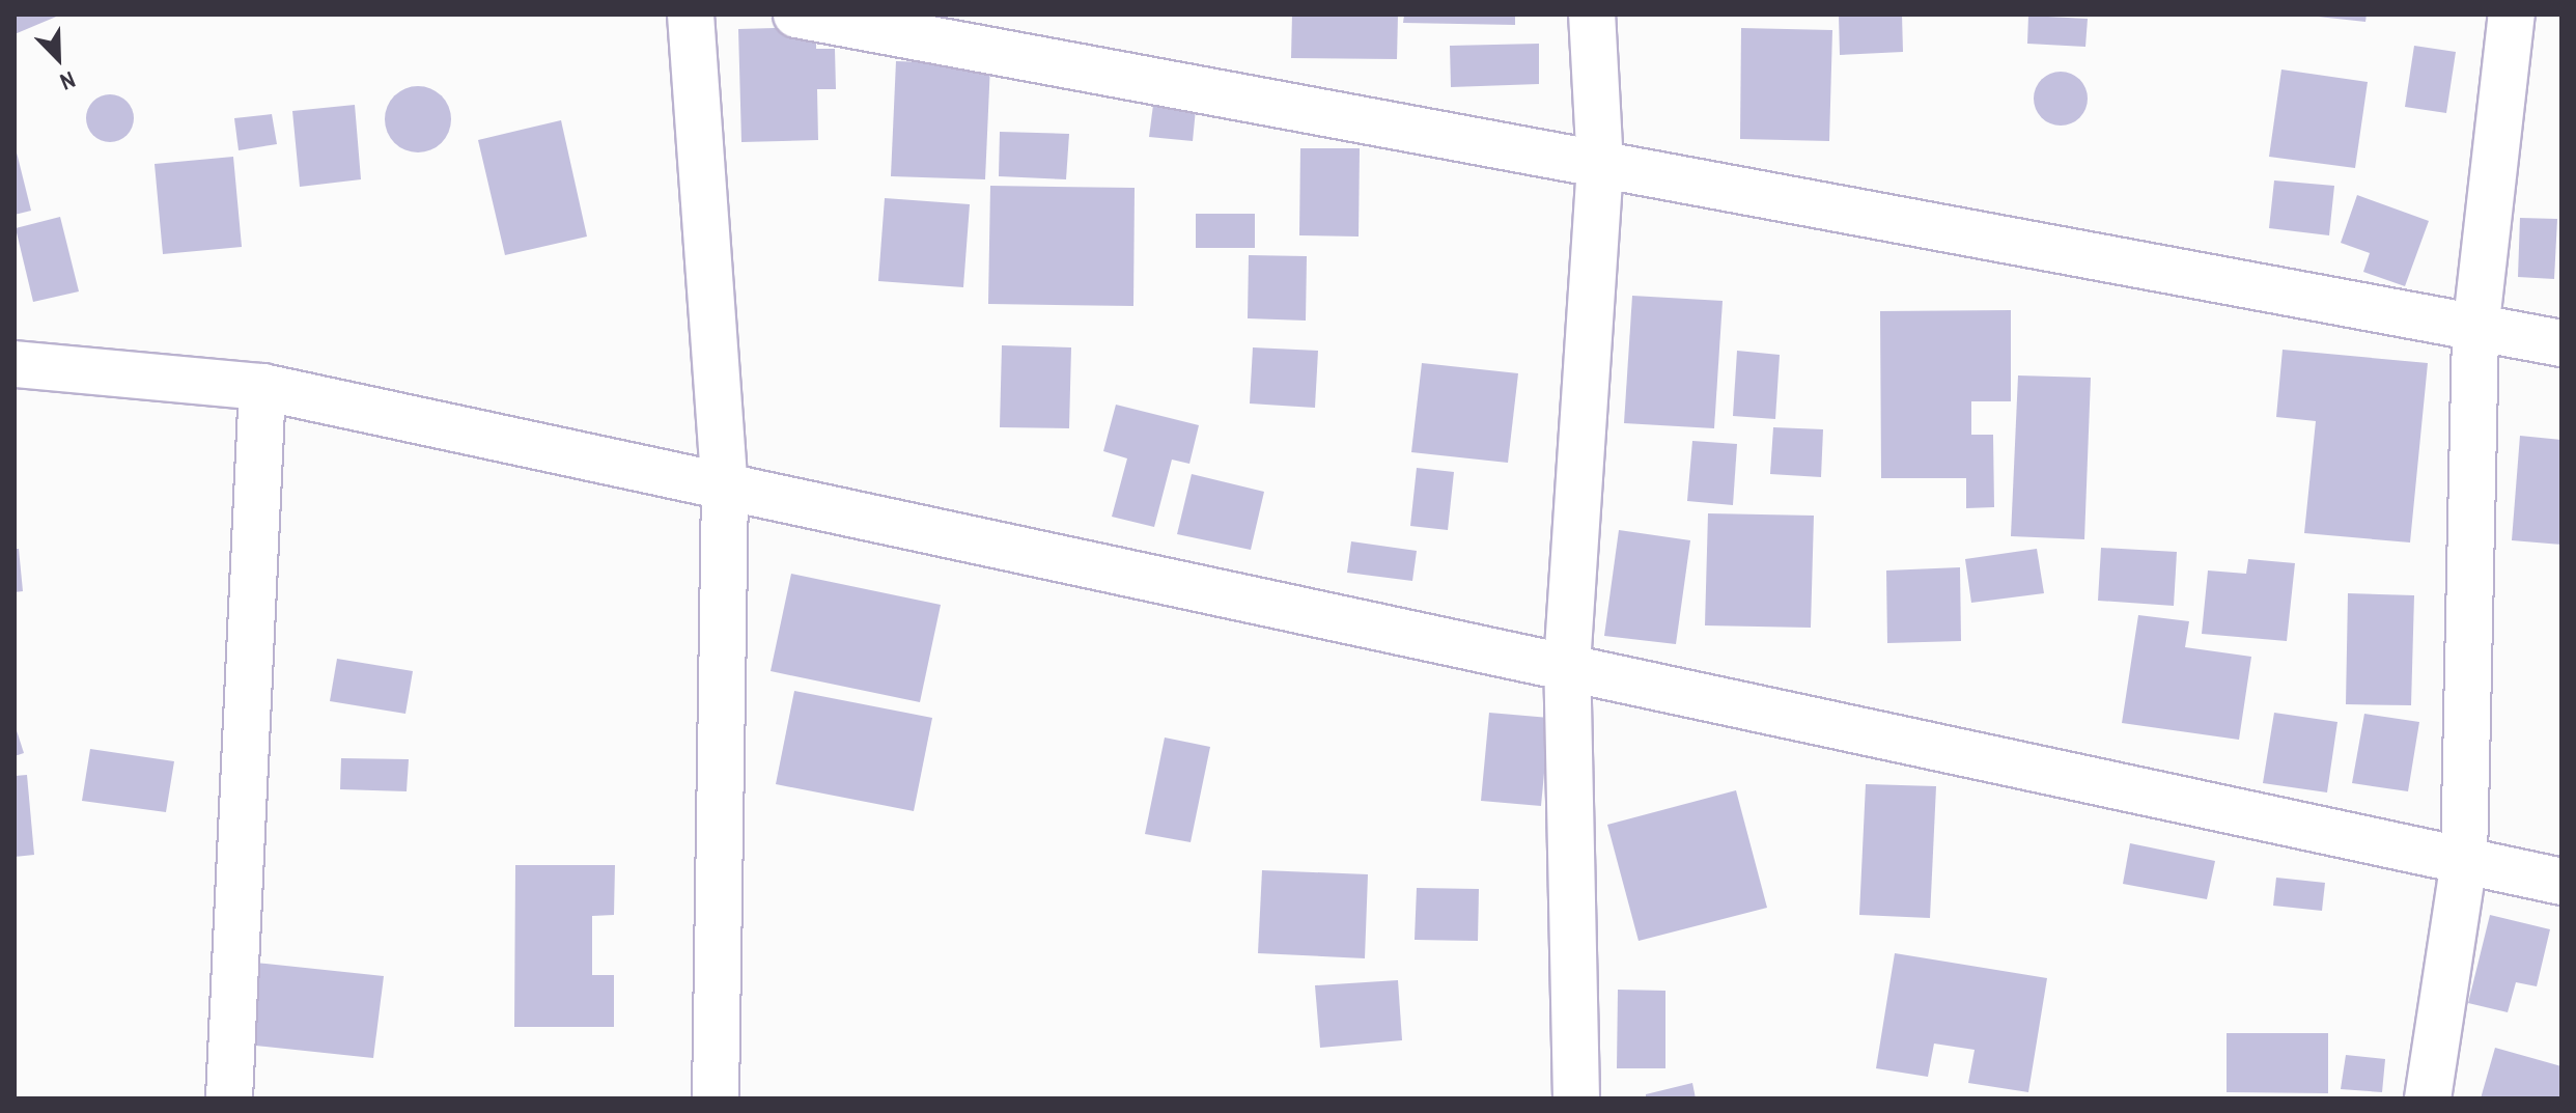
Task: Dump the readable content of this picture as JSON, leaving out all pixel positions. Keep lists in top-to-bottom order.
{
  "north": "bottom right"
}
